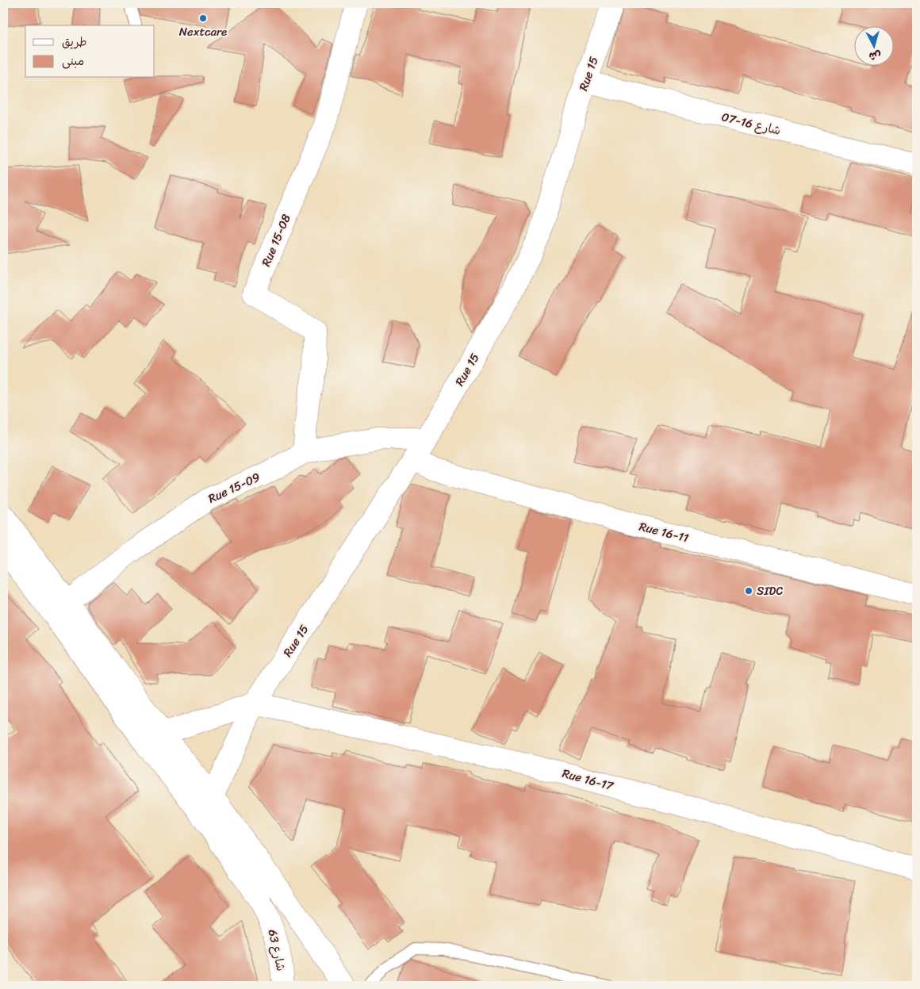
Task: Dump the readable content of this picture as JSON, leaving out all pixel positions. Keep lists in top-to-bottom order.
{
  "streets": {
    "street": [
      "Rue 15",
      "شارع 16-07",
      "Rue 15-08",
      "Rue 15-09",
      "Rue 16-11",
      "Rue 16-17",
      "شارع 63"
    ]
  },
  "crossings": [
    ["Rue 15", "شارع 16-07"],
    ["Rue 15", "Rue 15-09"],
    ["Rue 15", "Rue 16-11"],
    ["Rue 15", "Rue 16-17"],
    ["Rue 15-08", "Rue 15-09"]
  ],
  "places": ["Nextcare", "SIDC"],
  "legend": ["طريق", "مبنى"],
  "north": "bottom"
}
